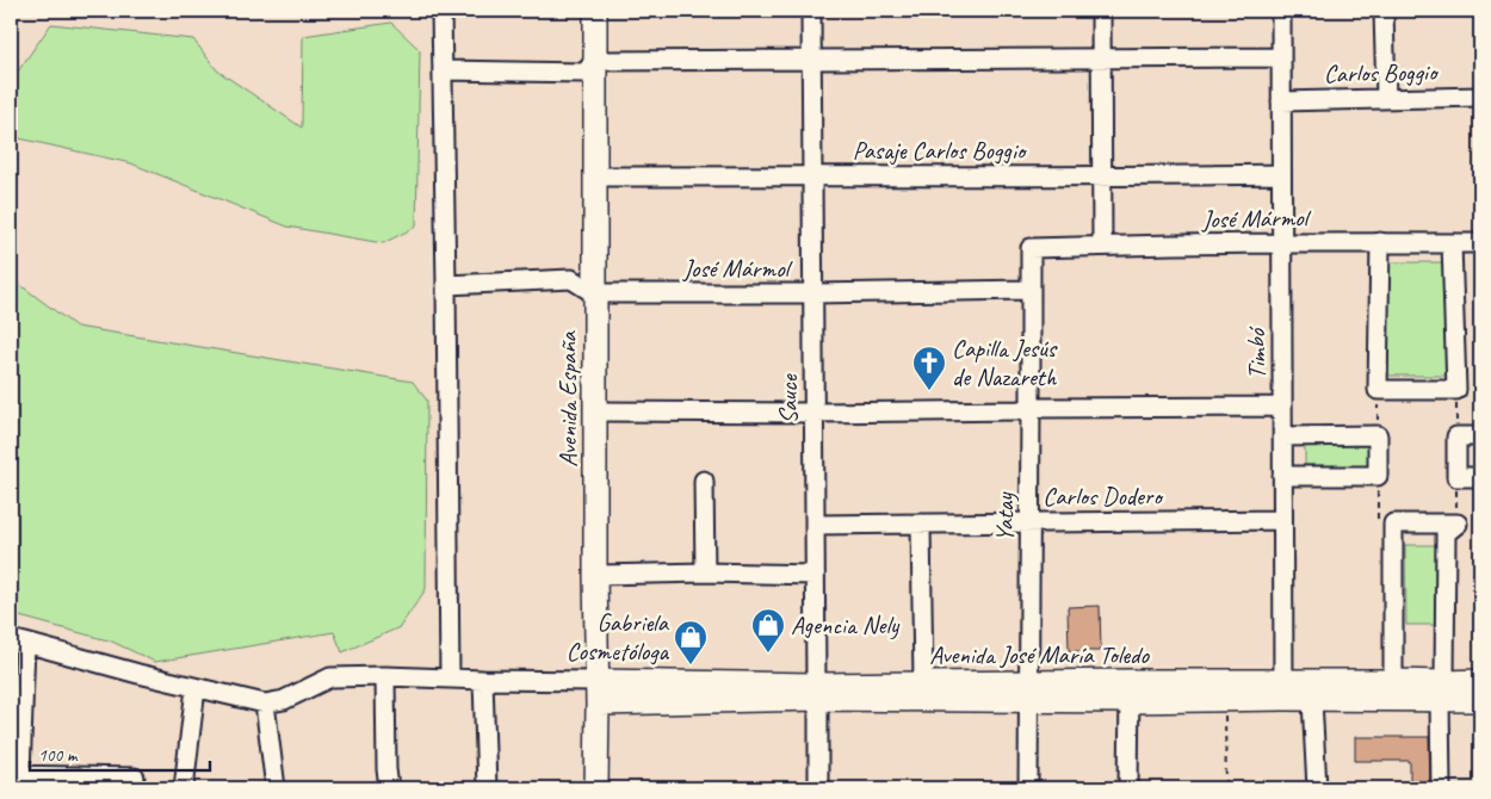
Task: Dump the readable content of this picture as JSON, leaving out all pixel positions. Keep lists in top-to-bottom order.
{
  "streets": {
    "main road": ["Avenida España", "Avenida José María Toledo"],
    "street": [
      "Carlos Boggio",
      "Pasaje Carlos Boggio",
      "José Mármol",
      "Timbó",
      "Sauce",
      "Carlos Dodero",
      "Yatay"
    ]
  },
  "crossings": [
    ["Carlos Boggio", "Timbó"],
    ["Pasaje Carlos Boggio", "Timbó"],
    ["Pasaje Carlos Boggio", "Avenida España"],
    ["Pasaje Carlos Boggio", "Sauce"],
    ["José Mármol", "Timbó"],
    ["José Mármol", "Avenida España"],
    ["José Mármol", "Sauce"],
    ["José Mármol", "Yatay"],
    ["Timbó", "Carlos Dodero"],
    ["Timbó", "Avenida José María Toledo"],
    ["Avenida España", "Avenida José María Toledo"],
    ["Sauce", "Carlos Dodero"],
    ["Sauce", "Avenida José María Toledo"],
    ["Carlos Dodero", "Yatay"],
    ["Yatay", "Avenida José María Toledo"]
  ],
  "places": {
    "church": ["Capilla Jesús de Nazareth"],
    "shop": ["Agencia Nely", "Gabriela Cosmetóloga"]
  },
  "scale_bar": "100 m"
}
